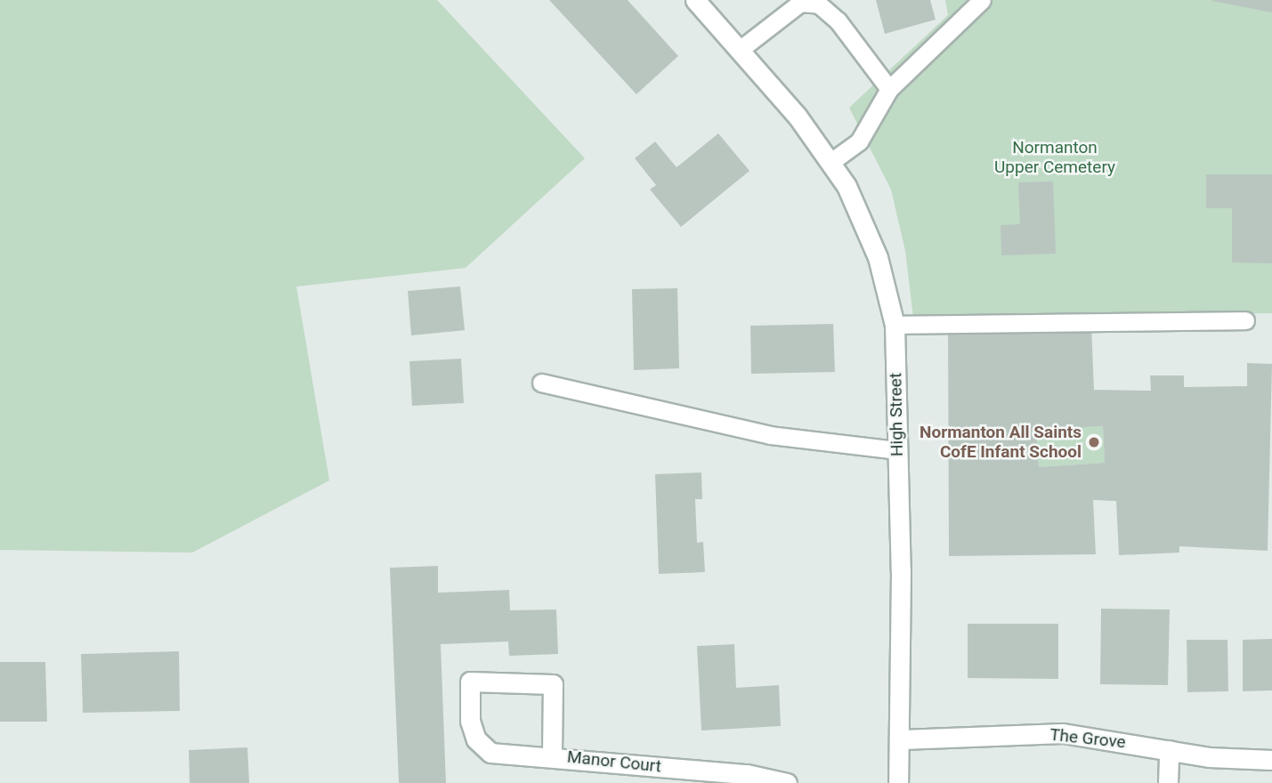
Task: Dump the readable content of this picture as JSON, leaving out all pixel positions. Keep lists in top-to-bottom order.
{
  "streets": {
    "street": ["High Street", "The Grove", "Manor Court"]
  },
  "crossings": [
    ["High Street", "The Grove"]
  ],
  "parks": ["Normanton Upper Cemetery"],
  "places": ["Normanton All Saints CofE Infant School"]
}
